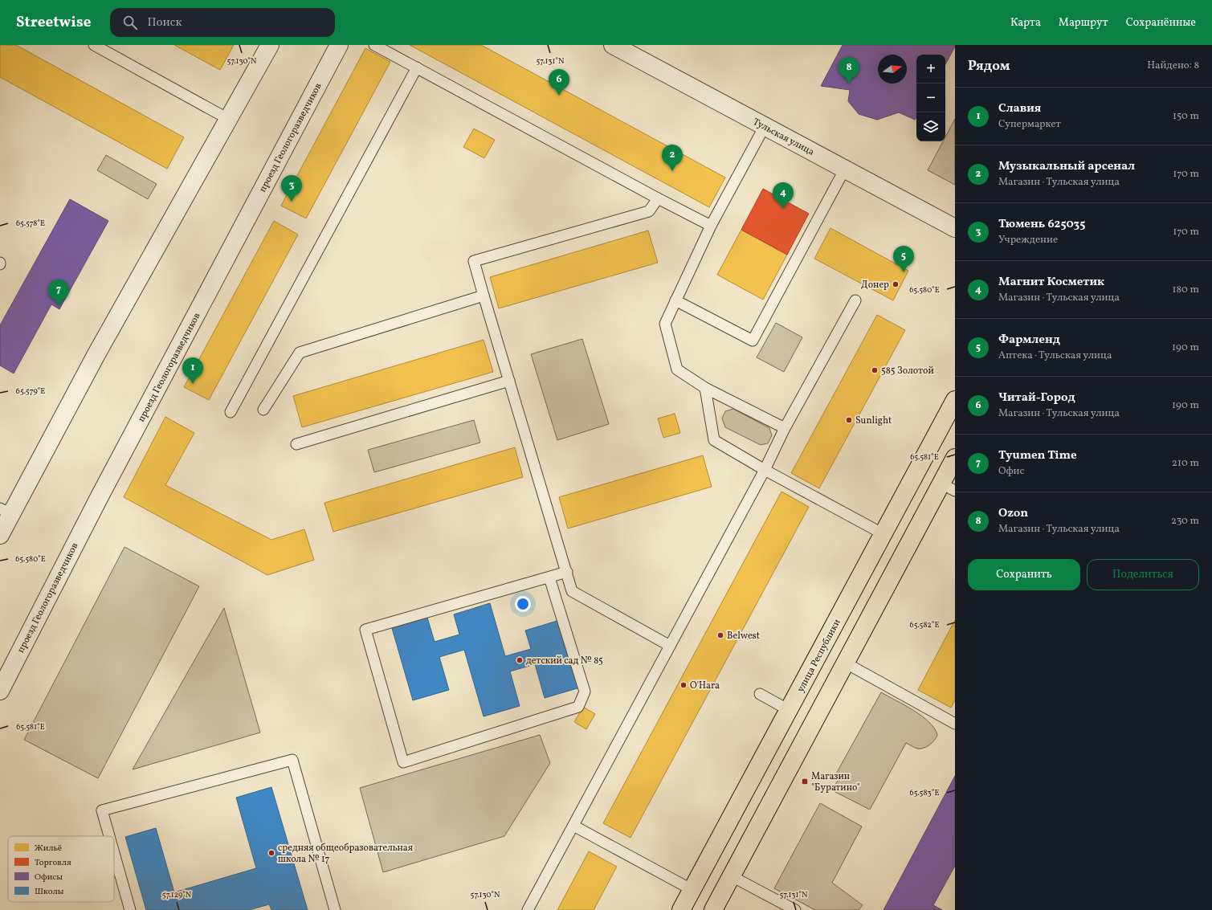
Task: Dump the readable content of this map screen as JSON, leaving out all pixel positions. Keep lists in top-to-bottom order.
{
  "streets": {
    "main road": ["улица Республики"],
    "street": ["Тульская улица", "проезд Геологоразведчиков"]
  },
  "places": {
    "other": [
      "Донер",
      "585 Золотой",
      "Sunlight",
      "Belwest",
      "детский сад № 85",
      "O'Hara",
      "средняя общеобразовательная школа № 17"
    ],
    "transit": ["Магазин \"Буратино\""]
  },
  "legend": [
    "Жильё",
    "Торговля",
    "Офисы",
    "Школы"
  ],
  "north": "right",
  "page": {
    "header": "Streetwise",
    "search": "Поиск",
    "nav": ["Карта", "Маршрут", "Сохранённые"],
    "heading": ["Рядом", "Найдено: 8"],
    "map_buttons": ["+", "−"],
    "pins": [
      "8",
      "6",
      "2",
      "3",
      "4",
      "5",
      "7",
      "1"
    ],
    "list": [
      {
        "mark": "1",
        "name": "Славия",
        "note": "Супермаркет",
        "value": "150 m"
      },
      {
        "mark": "2",
        "name": "Музыкальный арсенал",
        "note": "Магазин · Тульская улица",
        "value": "170 m"
      },
      {
        "mark": "3",
        "name": "Тюмень 625035",
        "note": "Учреждение",
        "value": "170 m"
      },
      {
        "mark": "4",
        "name": "Магнит Косметик",
        "note": "Магазин · Тульская улица",
        "value": "180 m"
      },
      {
        "mark": "5",
        "name": "Фармленд",
        "note": "Аптека · Тульская улица",
        "value": "190 m"
      },
      {
        "mark": "6",
        "name": "Читай-Город",
        "note": "Магазин · Тульская улица",
        "value": "190 m"
      },
      {
        "mark": "7",
        "name": "Tyumen Time",
        "note": "Офис",
        "value": "210 m"
      },
      {
        "mark": "8",
        "name": "Ozon",
        "note": "Магазин · Тульская улица",
        "value": "230 m"
      }
    ],
    "buttons": ["Сохранить", "Поделиться"]
  },
  "coordinates": [
    "57.130°N",
    "57.131°N",
    "65.578°E",
    "65.580°E",
    "65.579°E",
    "65.581°E",
    "65.582°E",
    "65.583°E",
    "57.129°N"
  ]
}
